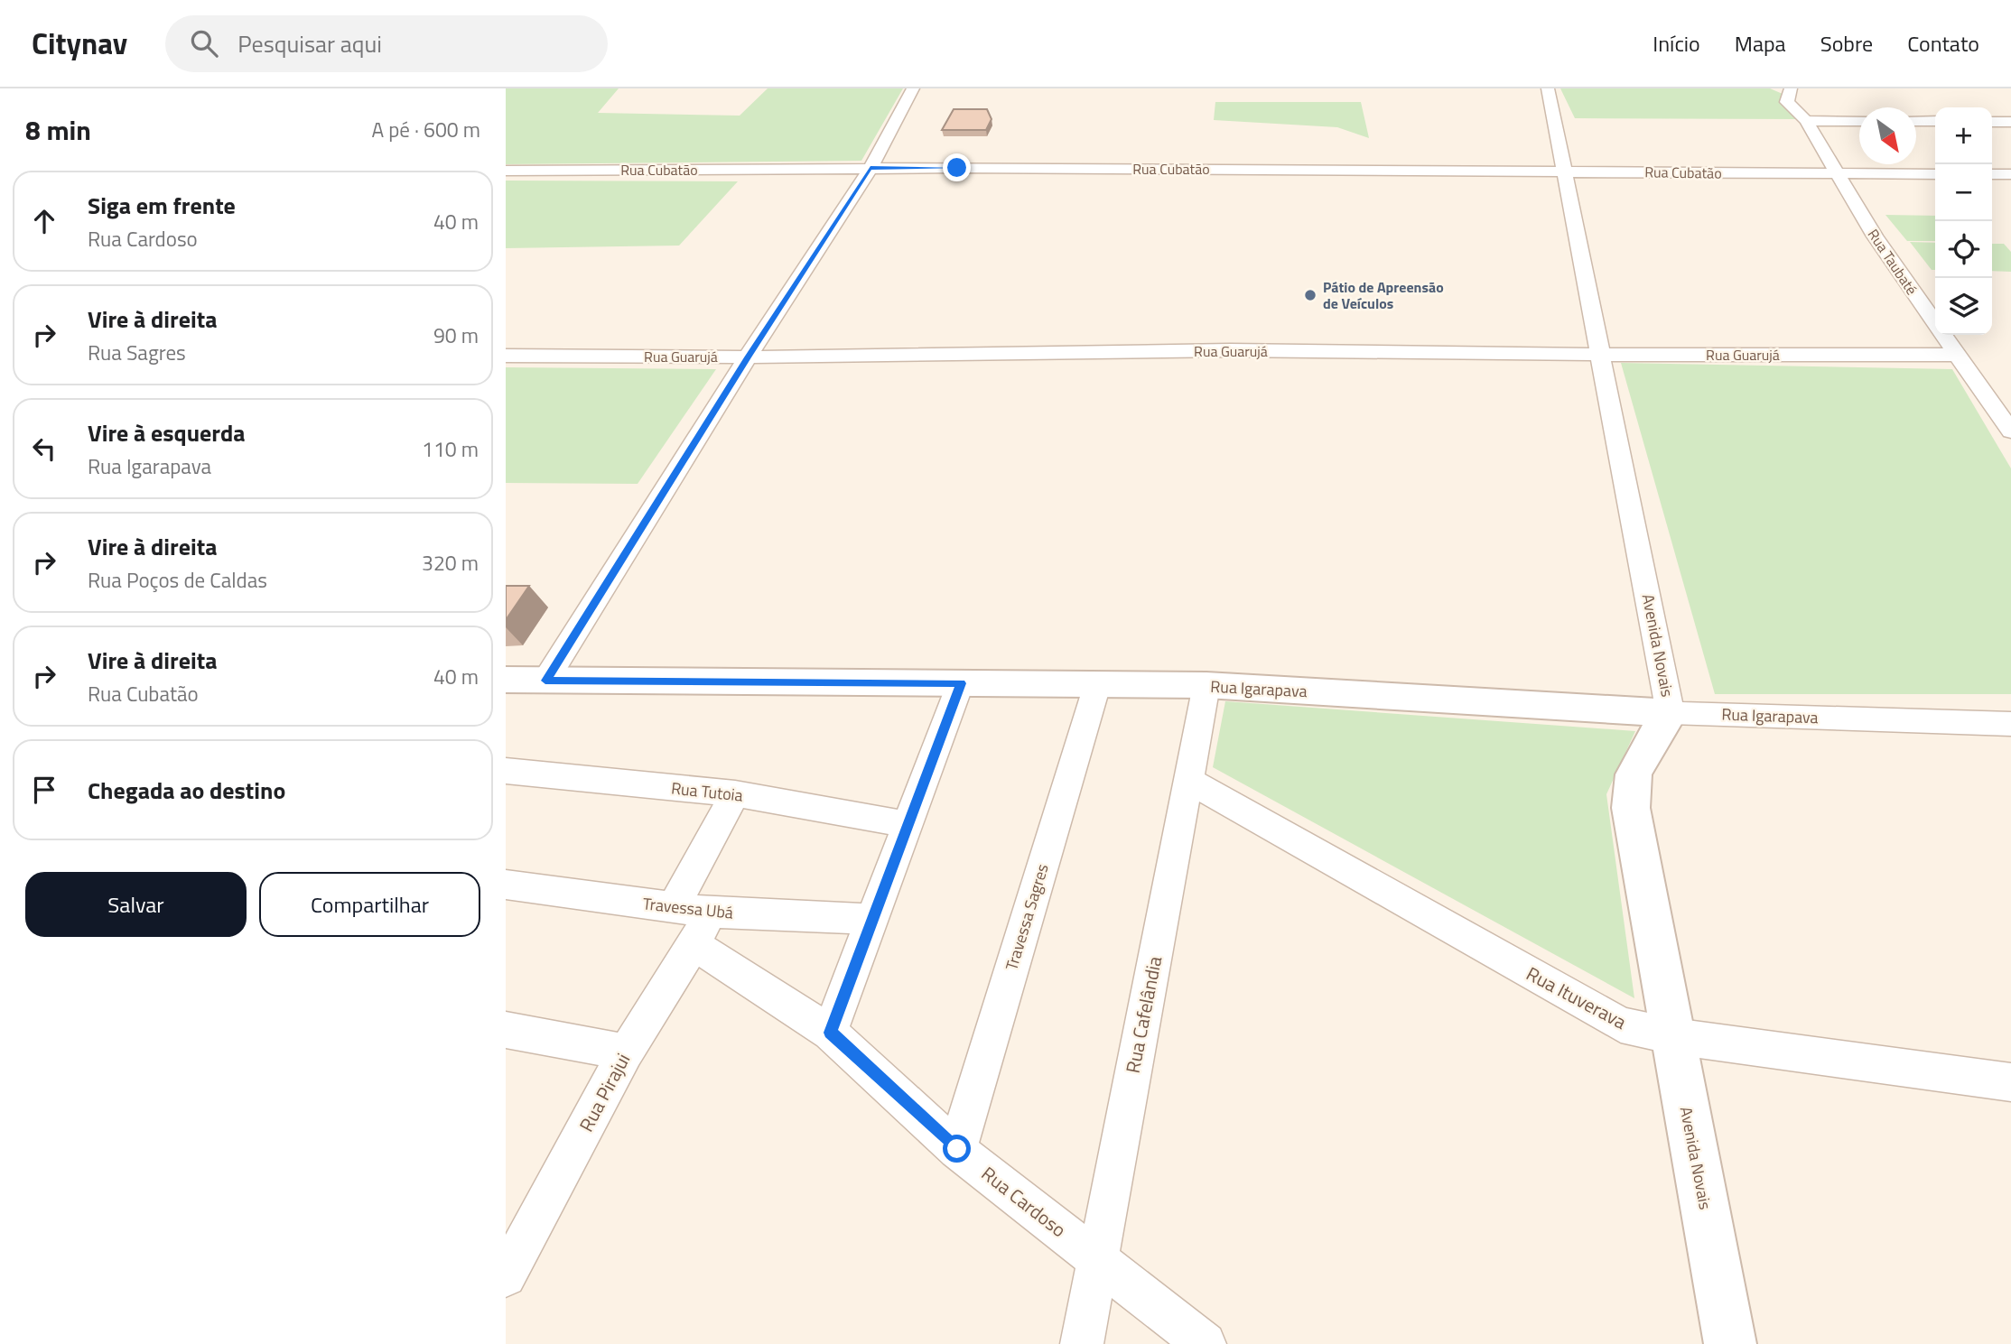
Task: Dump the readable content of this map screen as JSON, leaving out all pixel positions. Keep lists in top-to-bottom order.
{
  "streets": {
    "street": [
      "Rua Cubatão",
      "Rua Taubaté",
      "Rua Guarujá",
      "Avenida Novais",
      "Rua Igarapava",
      "Rua Tutoia",
      "Travessa Ubá",
      "Travessa Sagres",
      "Rua Ituverava",
      "Rua Cafelândia",
      "Rua Pirajui",
      "Rua Cardoso"
    ]
  },
  "crossings": [
    ["Rua Cubatão", "Rua Taubaté"],
    ["Rua Cubatão", "Avenida Novais"],
    ["Rua Taubaté", "Rua Guarujá"],
    ["Rua Guarujá", "Avenida Novais"],
    ["Avenida Novais", "Rua Igarapava"],
    ["Avenida Novais", "Rua Ituverava"],
    ["Rua Igarapava", "Travessa Sagres"],
    ["Rua Igarapava", "Rua Cafelândia"],
    ["Travessa Ubá", "Rua Pirajui"],
    ["Travessa Ubá", "Rua Cardoso"],
    ["Travessa Sagres", "Rua Cardoso"],
    ["Rua Ituverava", "Rua Cafelândia"],
    ["Rua Cafelândia", "Rua Cardoso"],
    ["Rua Pirajui", "Rua Cardoso"]
  ],
  "places": ["Pátio de Apreensão de Veículos"],
  "north": "bottom right",
  "page": {
    "header": "Citynav",
    "search": "Pesquisar aqui",
    "nav": [
      "Início",
      "Mapa",
      "Sobre",
      "Contato"
    ],
    "heading": ["8 min", "A pé · 600 m"],
    "map_buttons": ["+", "−"],
    "list": [
      ["Siga em frente", "Rua Cardoso", "40 m"],
      ["Vire à direita", "Rua Sagres", "90 m"],
      ["Vire à esquerda", "Rua Igarapava", "110 m"],
      ["Vire à direita", "Rua Poços de Caldas", "320 m"],
      ["Vire à direita", "Rua Cubatão", "40 m"],
      "Chegada ao destino"
    ],
    "buttons": ["Salvar", "Compartilhar"]
  }
}
